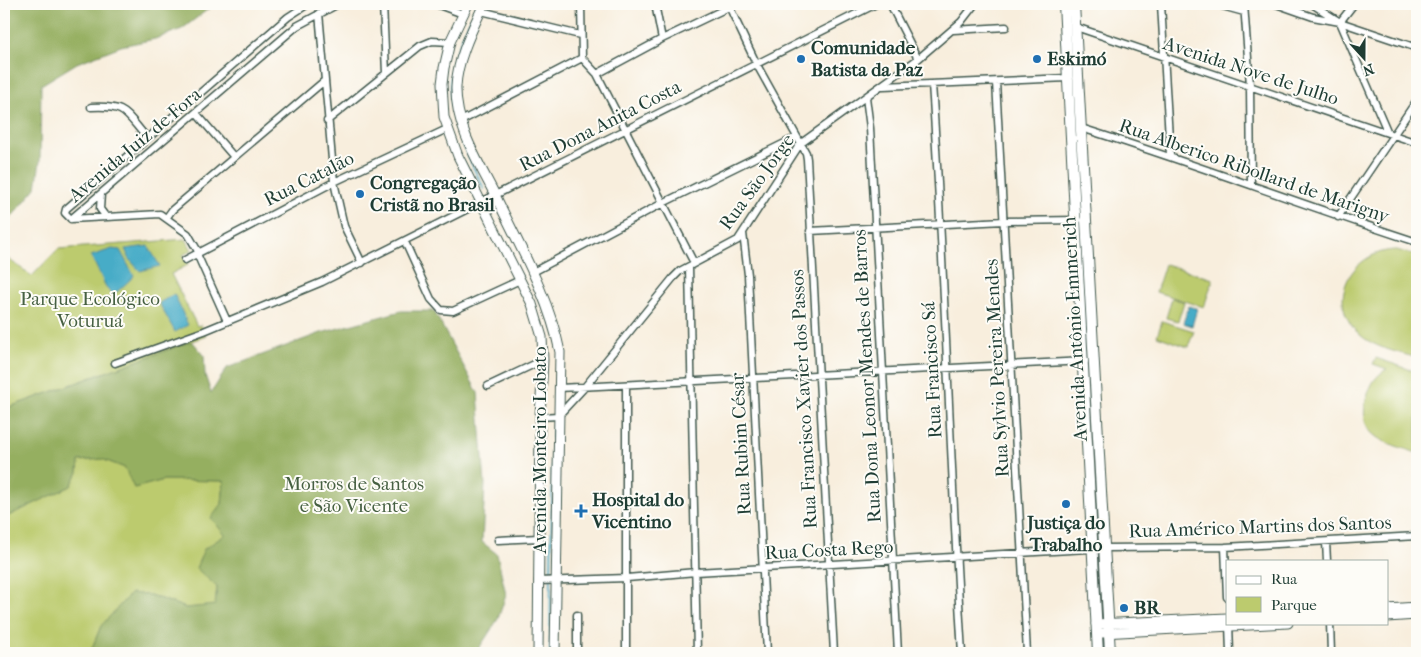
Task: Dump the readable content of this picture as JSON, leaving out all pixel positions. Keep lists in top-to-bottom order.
{
  "streets": {
    "main road": ["Avenida Antônio Emmerich"],
    "street": [
      "Avenida Nove de Julho",
      "Rua Dona Anita Costa",
      "Avenida Juiz de Fora",
      "Rua Alberico Ribollard de Marigny",
      "Rua Catalão",
      "Rua São Jorge",
      "Rua Sylvio Pereira Mendes",
      "Rua Francisco Sá",
      "Rua Dona Leonor Mendes de Barros",
      "Rua Francisco Xavier dos Passos",
      "Rua Rubim César",
      "Avenida Monteiro Lobato",
      "Rua Américo Martins dos Santos",
      "Rua Costa Rego"
    ]
  },
  "crossings": [
    ["Avenida Nove de Julho", "Avenida Antônio Emmerich"],
    ["Rua Dona Anita Costa", "Avenida Monteiro Lobato"],
    ["Rua Alberico Ribollard de Marigny", "Avenida Antônio Emmerich"],
    ["Rua Catalão", "Avenida Monteiro Lobato"],
    ["Rua São Jorge", "Rua Dona Leonor Mendes de Barros"],
    ["Rua São Jorge", "Rua Francisco Xavier dos Passos"],
    ["Rua São Jorge", "Rua Rubim César"],
    ["Rua São Jorge", "Avenida Monteiro Lobato"],
    ["Avenida Antônio Emmerich", "Rua Américo Martins dos Santos"],
    ["Avenida Antônio Emmerich", "Rua Costa Rego"],
    ["Rua Sylvio Pereira Mendes", "Rua Costa Rego"],
    ["Rua Francisco Sá", "Rua Costa Rego"],
    ["Rua Dona Leonor Mendes de Barros", "Rua Costa Rego"],
    ["Rua Francisco Xavier dos Passos", "Rua Costa Rego"],
    ["Rua Rubim César", "Rua Costa Rego"],
    ["Avenida Monteiro Lobato", "Rua Costa Rego"],
    ["Rua Américo Martins dos Santos", "Rua Costa Rego"]
  ],
  "parks": ["Parque Ecológico Voturuá", "Morros de Santos e São Vicente"],
  "places": {
    "other": [
      "Comunidade Batista da Paz",
      "Eskimó",
      "Congregação Cristã no Brasil",
      "Justiça do Trabalho",
      "BR"
    ],
    "health": ["Hospital do Vicentino"]
  },
  "legend": ["Rua", "Parque"],
  "north": "bottom"
}
